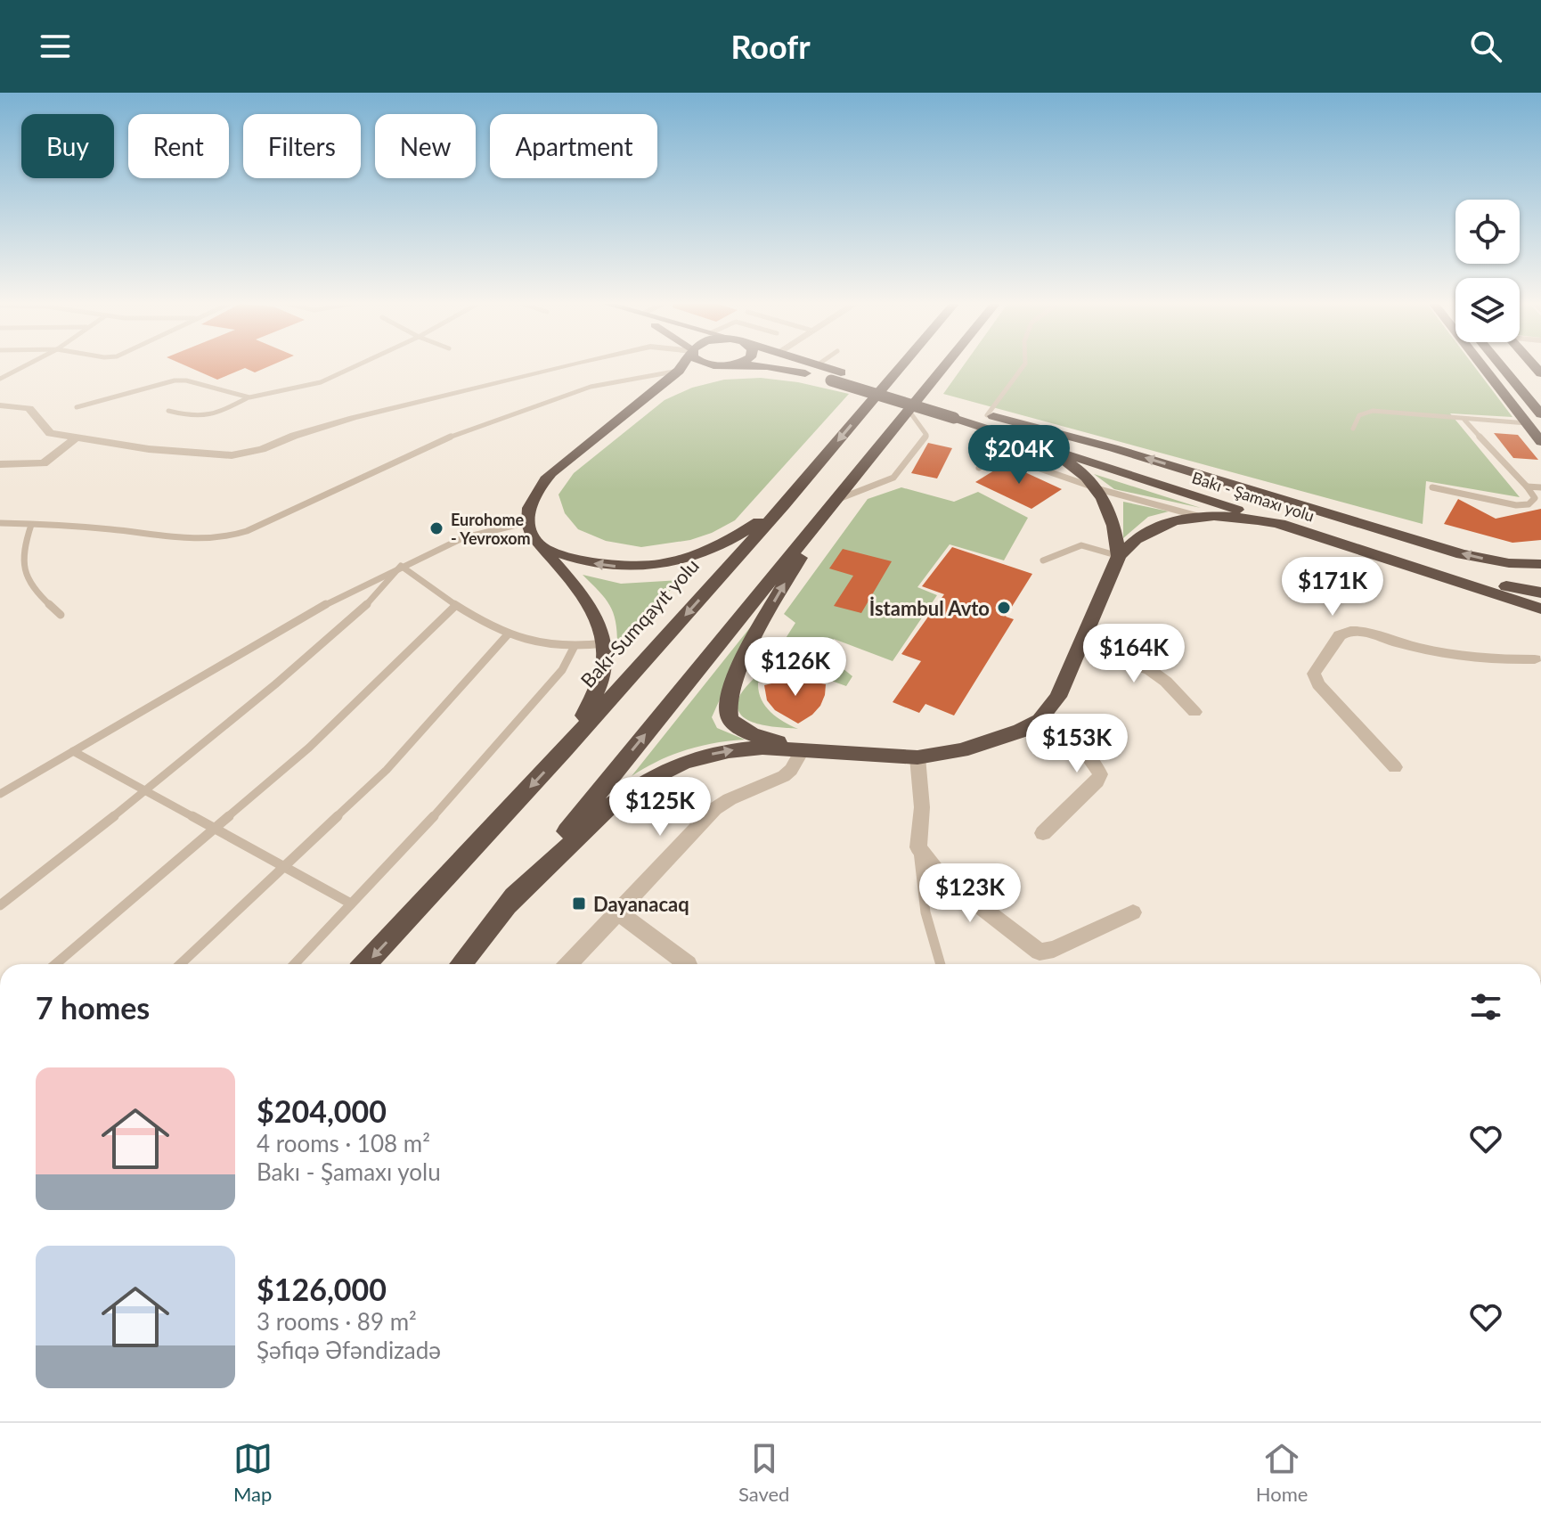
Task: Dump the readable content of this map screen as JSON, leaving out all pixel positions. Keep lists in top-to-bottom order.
{
  "streets": {
    "highway": ["Bakı - Şamaxı yolu", "Bakı-Sumqayıt yolu"]
  },
  "places": {
    "other": ["Eurohome - Yevroxom", "İstambul Avto"],
    "transit": ["Dayanacaq"]
  },
  "page": {
    "header": "Roofr",
    "chip": [
      "Buy",
      "Rent",
      "Filters",
      "New",
      "Apartment"
    ],
    "price": [
      "$204K",
      "$171K",
      "$164K",
      "$126K",
      "$153K",
      "$125K",
      "$123K"
    ],
    "heading": "7 homes",
    "list": [
      {
        "name": "$204,000",
        "note": "4 rooms · 108 m² · Bakı - Şamaxı yolu"
      },
      {
        "name": "$126,000",
        "note": "3 rooms · 89 m² · Şəfiqə Əfəndizadə"
      }
    ],
    "tabs": ["Map", "Saved", "Home"]
  }
}
